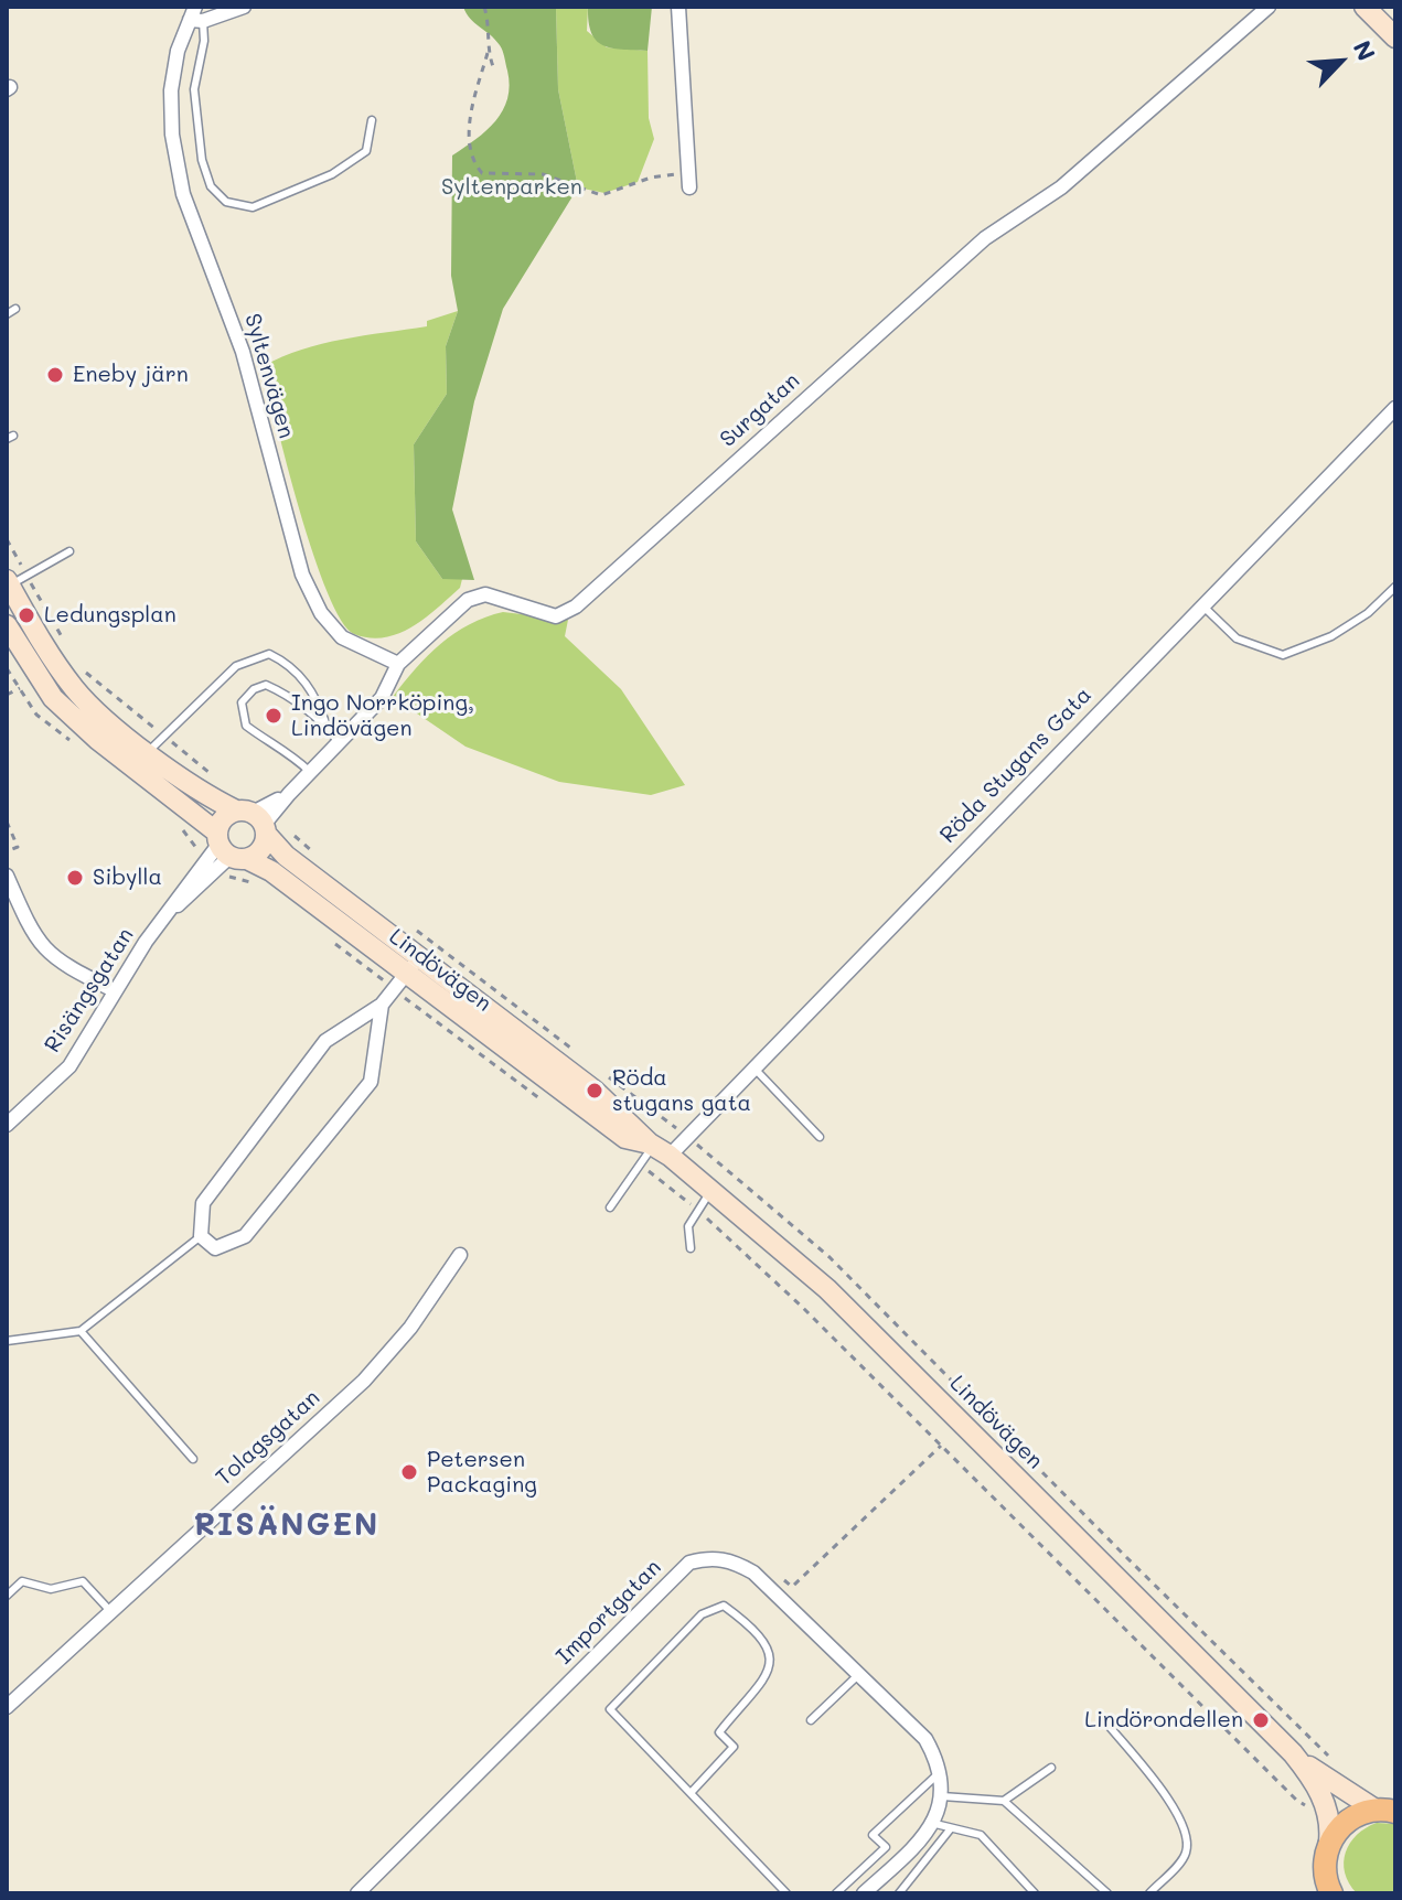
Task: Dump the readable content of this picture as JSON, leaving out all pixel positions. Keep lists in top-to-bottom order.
{
  "streets": {
    "main road": ["Lindövägen"],
    "street": [
      "Syltenvägen",
      "Surgatan",
      "Röda Stugans Gata",
      "Risängsgatan",
      "Tolagsgatan",
      "Importgatan"
    ]
  },
  "crossings": [
    ["Syltenvägen", "Surgatan"],
    ["Surgatan", "Lindövägen"],
    ["Röda Stugans Gata", "Lindövägen"],
    ["Lindövägen", "Risängsgatan"]
  ],
  "districts": ["RISÄNGEN"],
  "parks": ["Syltenparken"],
  "places": [
    "Eneby järn",
    "Ledungsplan",
    "Ingo Norrköping, Lindövägen",
    "Sibylla",
    "Röda stugans gata",
    "Petersen Packaging",
    "Lindörondellen"
  ],
  "north": "top right"
}
